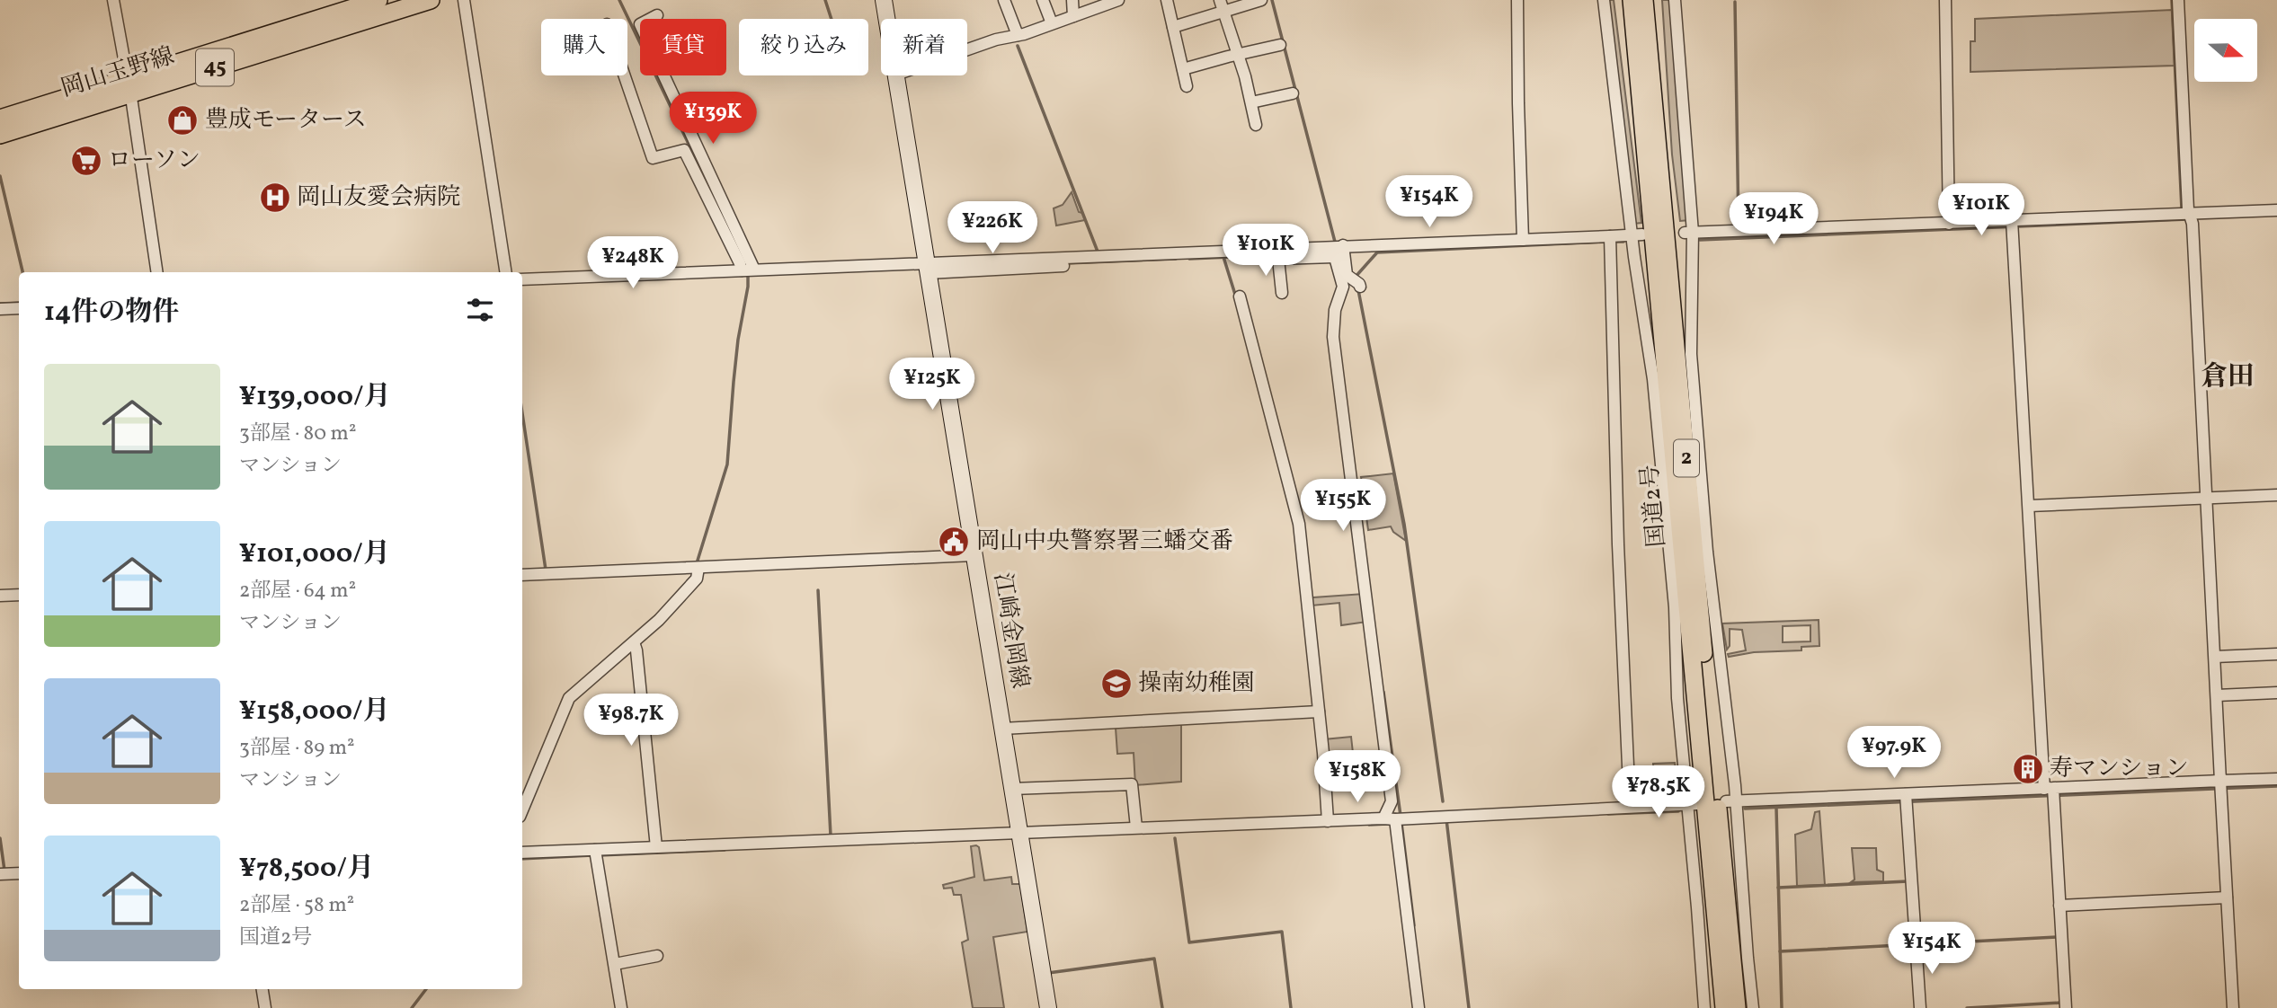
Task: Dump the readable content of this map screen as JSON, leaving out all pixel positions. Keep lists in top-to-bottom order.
{
  "streets": {
    "main road": [
      "45",
      "岡山玉野線",
      "2",
      "国道2号",
      "江崎金岡線"
    ]
  },
  "districts": ["倉田"],
  "places": {
    "shop": ["豊成モータース"],
    "supermarket": ["ローソン"],
    "hospital": ["岡山友愛会病院"],
    "public building": ["岡山中央警察署三蟠交番"],
    "school or university": ["操南幼稚園"],
    "building": ["寿マンション"]
  },
  "north": "right",
  "page": {
    "chip": [
      "購入",
      "賃貸",
      "絞り込み",
      "新着"
    ],
    "price": [
      "¥139K",
      "¥154K",
      "¥101K",
      "¥194K",
      "¥226K",
      "¥101K",
      "¥248K",
      "¥125K",
      "¥155K",
      "¥98.7K",
      "¥97.9K",
      "¥158K",
      "¥78.5K",
      "¥154K"
    ],
    "heading": "14件の物件",
    "list": [
      {
        "name": "¥139,000/月",
        "note": "3部屋 · 80 m² · マンション"
      },
      {
        "name": "¥101,000/月",
        "note": "2部屋 · 64 m² · マンション"
      },
      {
        "name": "¥158,000/月",
        "note": "3部屋 · 89 m² · マンション"
      },
      {
        "name": "¥78,500/月",
        "note": "2部屋 · 58 m² · 国道2号"
      }
    ]
  }
}
